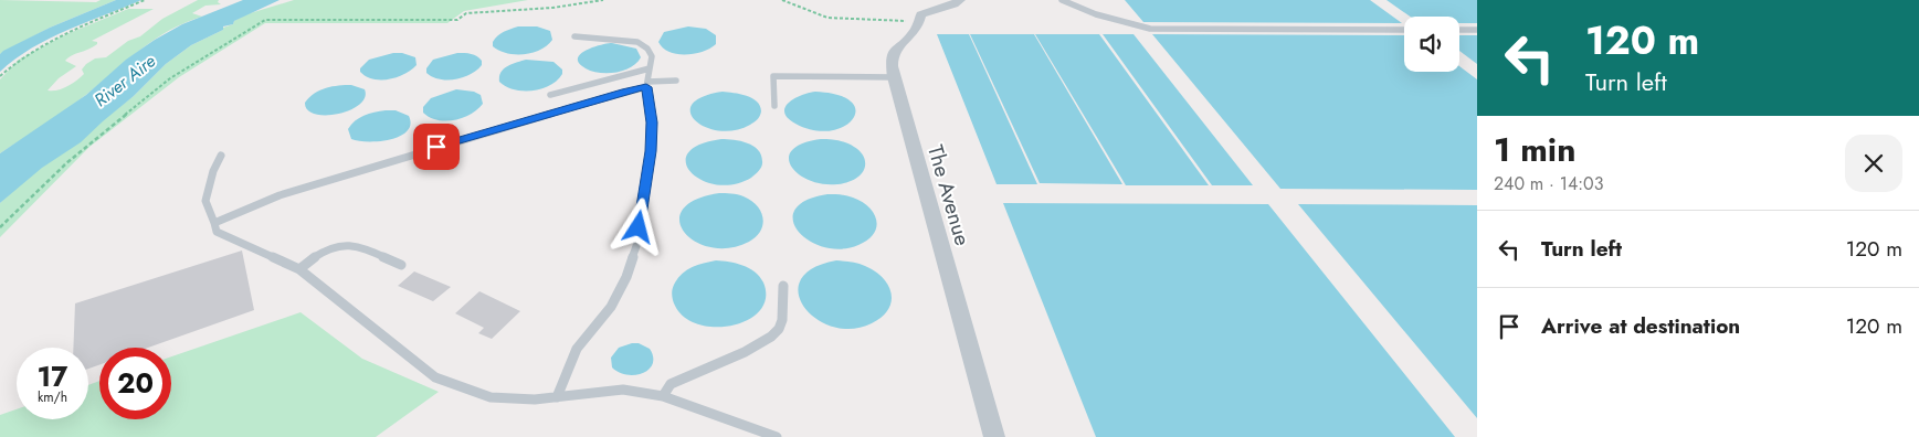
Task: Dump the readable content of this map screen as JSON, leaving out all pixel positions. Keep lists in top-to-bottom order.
{
  "streets": {
    "street": ["The Avenue"]
  },
  "water": ["River Aire"],
  "page": {
    "turn": ["120 m", "Turn left"],
    "heading": ["1 min", "240 m · 14:03"],
    "list": [
      {
        "name": "Turn left",
        "value": "120 m"
      },
      {
        "name": "Arrive at destination",
        "value": "120 m"
      }
    ],
    "speed": "17 km/h",
    "limit": "20"
  }
}
